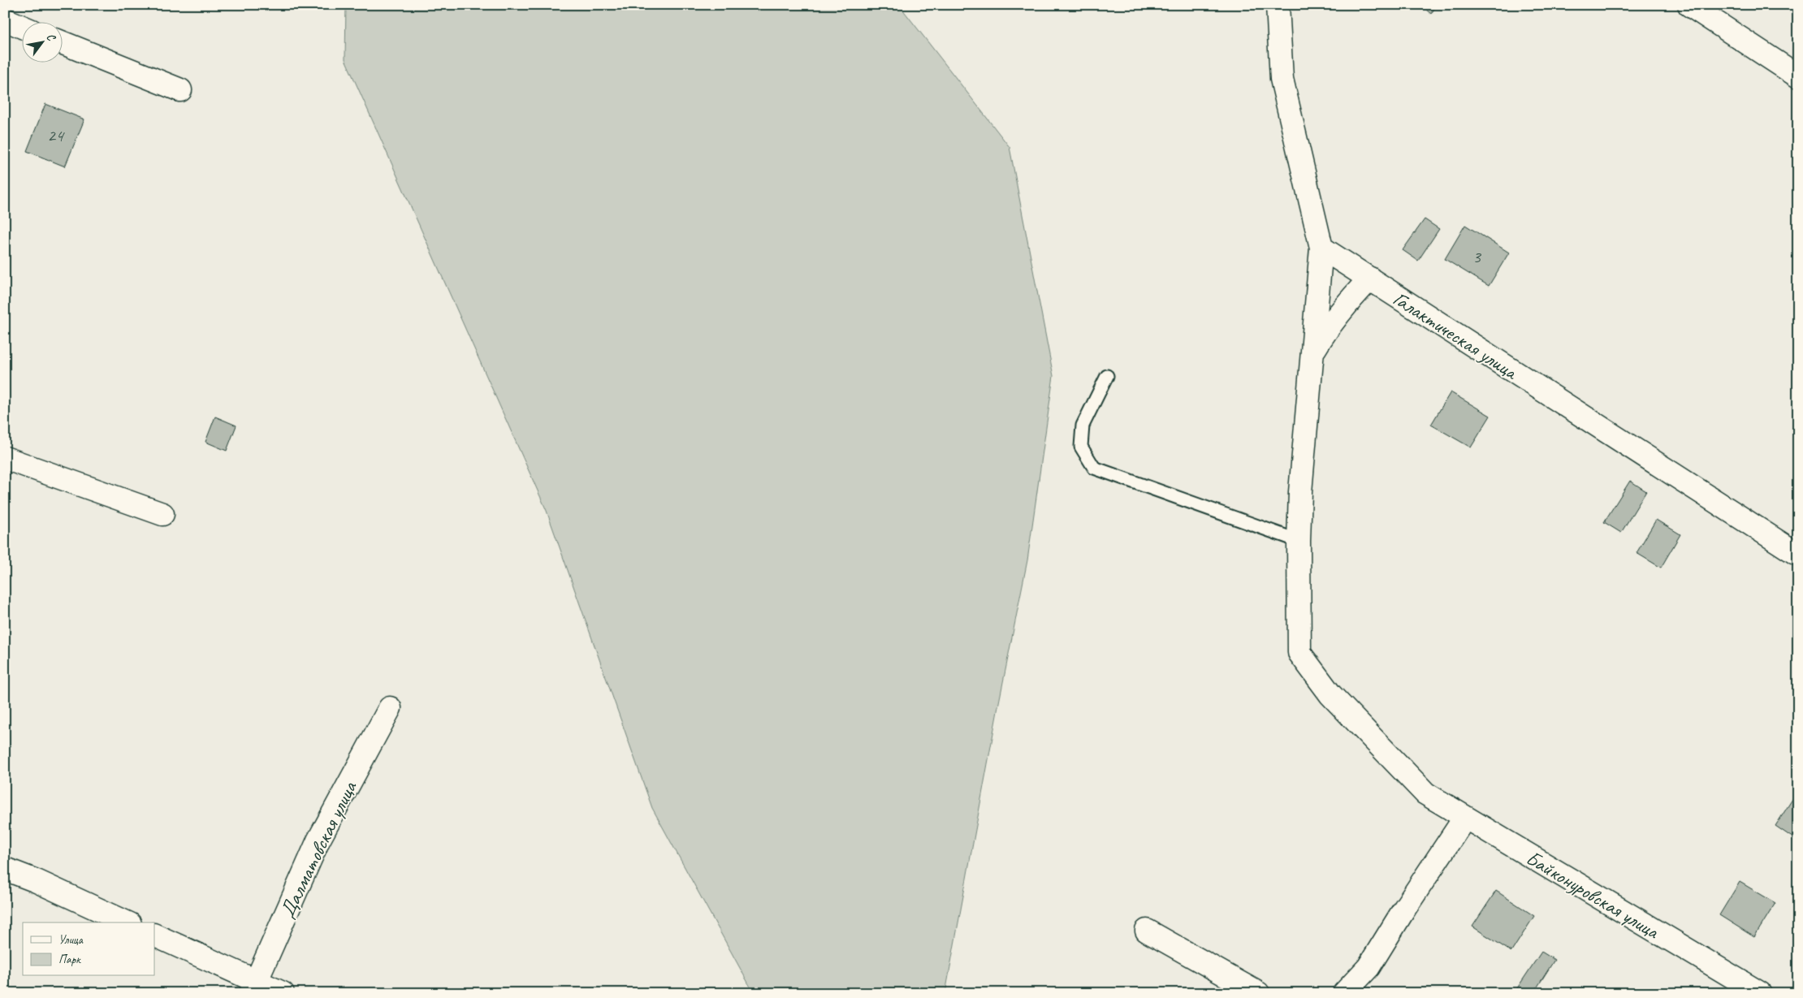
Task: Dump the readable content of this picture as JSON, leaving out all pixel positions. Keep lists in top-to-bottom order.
{
  "streets": {
    "street": ["Галактическая улица", "Далматовская улица", "Байконуровская улица"]
  },
  "crossings": [
    ["Галактическая улица", "Байконуровская улица"]
  ],
  "house_numbers": ["24", "3"],
  "legend": ["Улица", "Парк"],
  "north": "top right"
}
